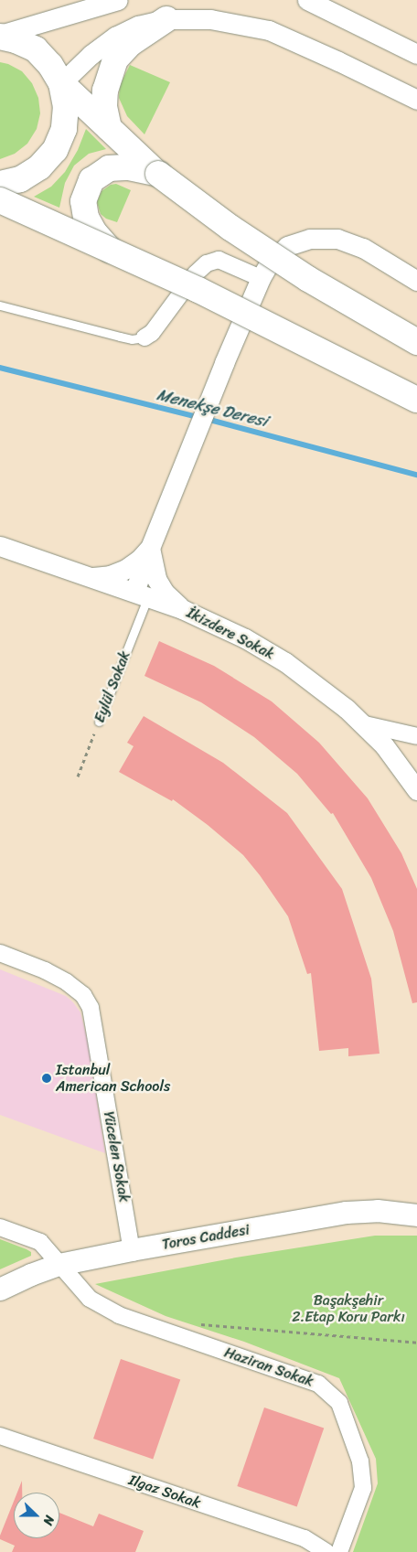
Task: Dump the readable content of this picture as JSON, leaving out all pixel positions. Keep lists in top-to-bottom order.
{
  "streets": {
    "main road": ["Toros Caddesi"],
    "street": [
      "İkizdere Sokak",
      "Yücelen Sokak",
      "Haziran Sokak",
      "Ilgaz Sokak"
    ],
    "lane": ["Eylül Sokak"]
  },
  "crossings": [
    ["İkizdere Sokak", "Eylül Sokak"],
    ["Yücelen Sokak", "Toros Caddesi"],
    ["Toros Caddesi", "Haziran Sokak"]
  ],
  "water": ["Menekşe Deresi"],
  "parks": ["Başakşehir 2.Etap Koru Parkı"],
  "places": ["Istanbul American Schools"],
  "north": "right"
}
